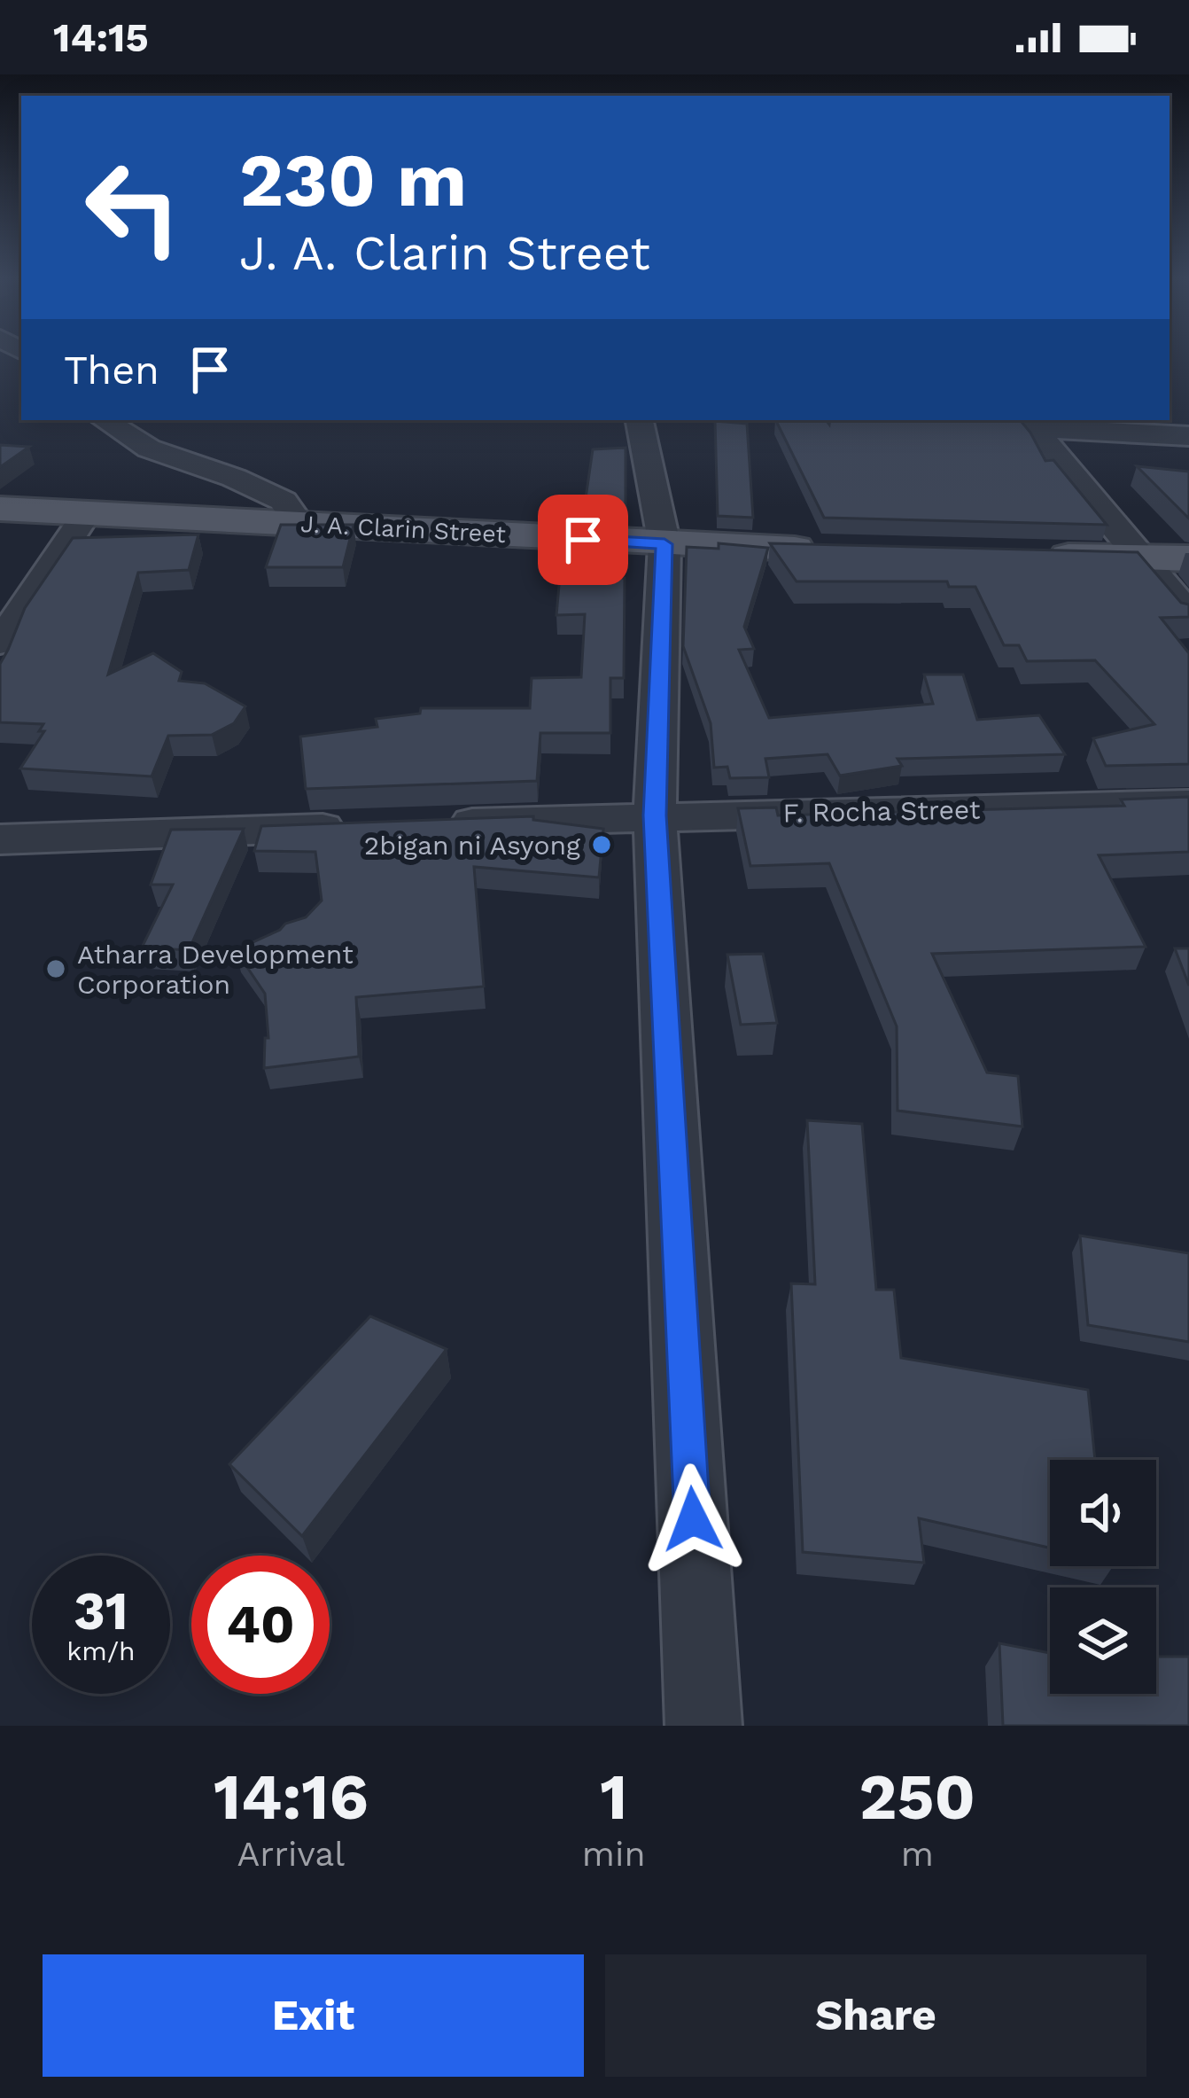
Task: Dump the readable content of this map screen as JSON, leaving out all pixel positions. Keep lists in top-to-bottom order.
{
  "streets": {
    "main road": ["J. A. Clarin Street"],
    "street": ["F. Rocha Street"]
  },
  "places": ["2bigan ni Asyong", "Atharra Development Corporation"],
  "page": {
    "status": "14:15",
    "turn": ["230 m", "J. A. Clarin Street"],
    "then": "Then",
    "speed": "31 km/h",
    "limit": "40",
    "eta": [
      "14:16",
      "Arrival",
      "1",
      "min",
      "250",
      "m"
    ],
    "buttons": ["Exit", "Share"]
  }
}
